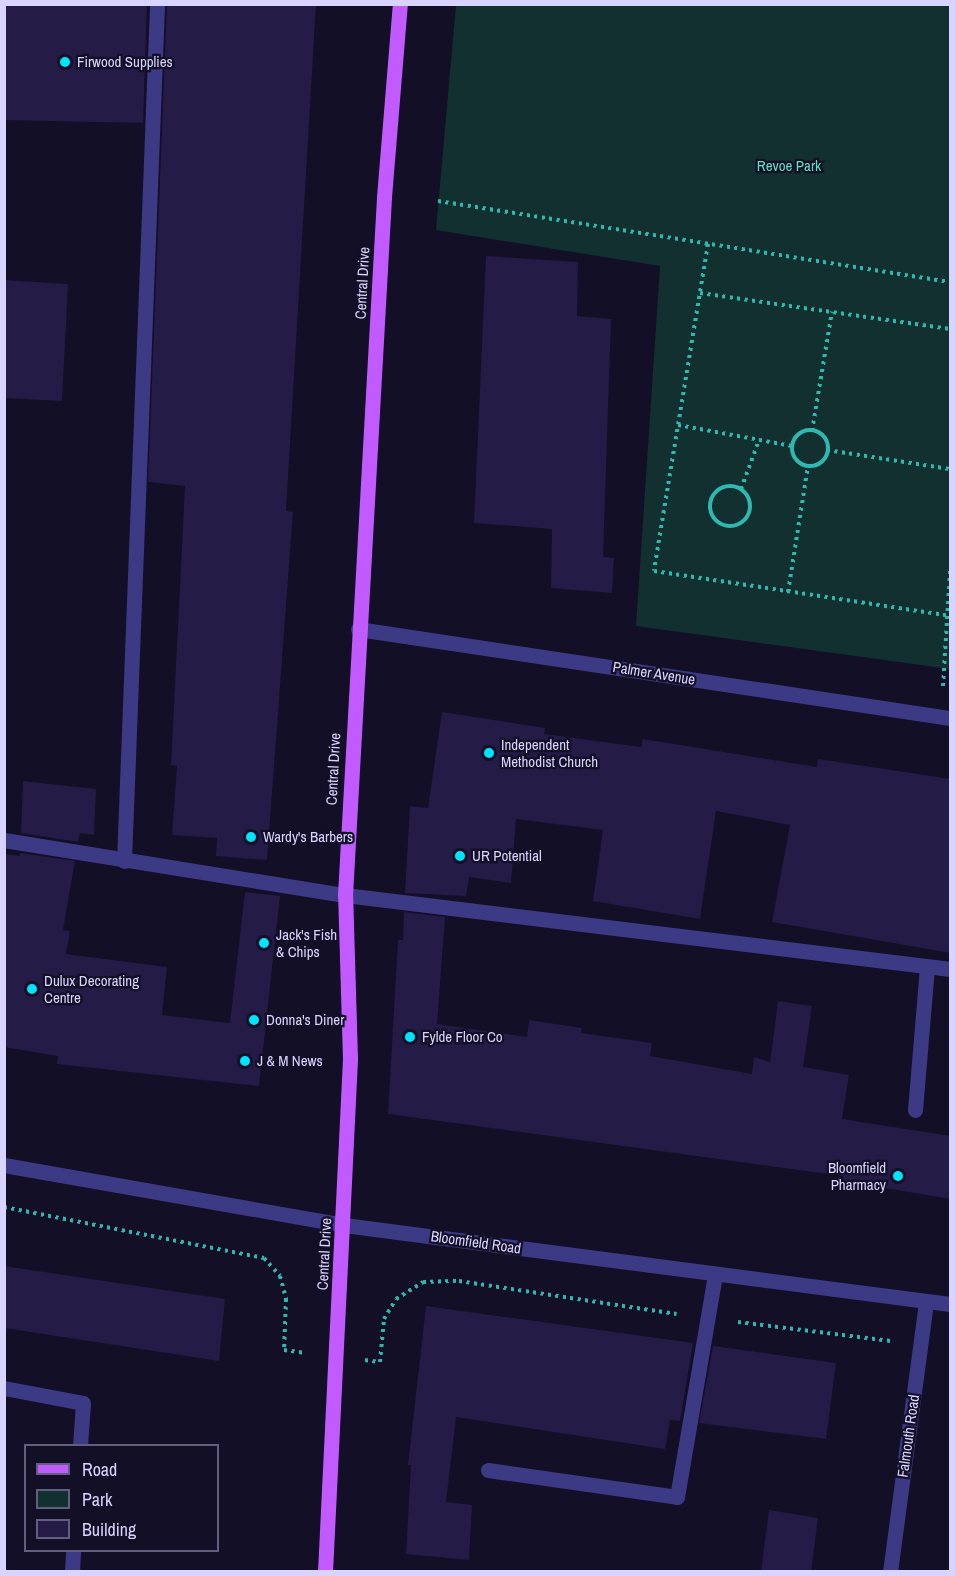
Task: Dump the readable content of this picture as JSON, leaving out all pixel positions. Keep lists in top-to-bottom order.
{
  "streets": {
    "main road": ["Central Drive"],
    "street": ["Palmer Avenue", "Bloomfield Road", "Falmouth Road"]
  },
  "crossings": [
    ["Central Drive", "Palmer Avenue"],
    ["Central Drive", "Bloomfield Road"],
    ["Bloomfield Road", "Falmouth Road"]
  ],
  "parks": ["Revoe Park"],
  "places": [
    "Firwood Supplies",
    "Independent Methodist Church",
    "Wardy's Barbers",
    "UR Potential",
    "Jack's Fish & Chips",
    "Dulux Decorating Centre",
    "Donna's Diner",
    "Fylde Floor Co",
    "J & M News",
    "Bloomfield Pharmacy"
  ],
  "legend": ["Road", "Park", "Building"]
}
